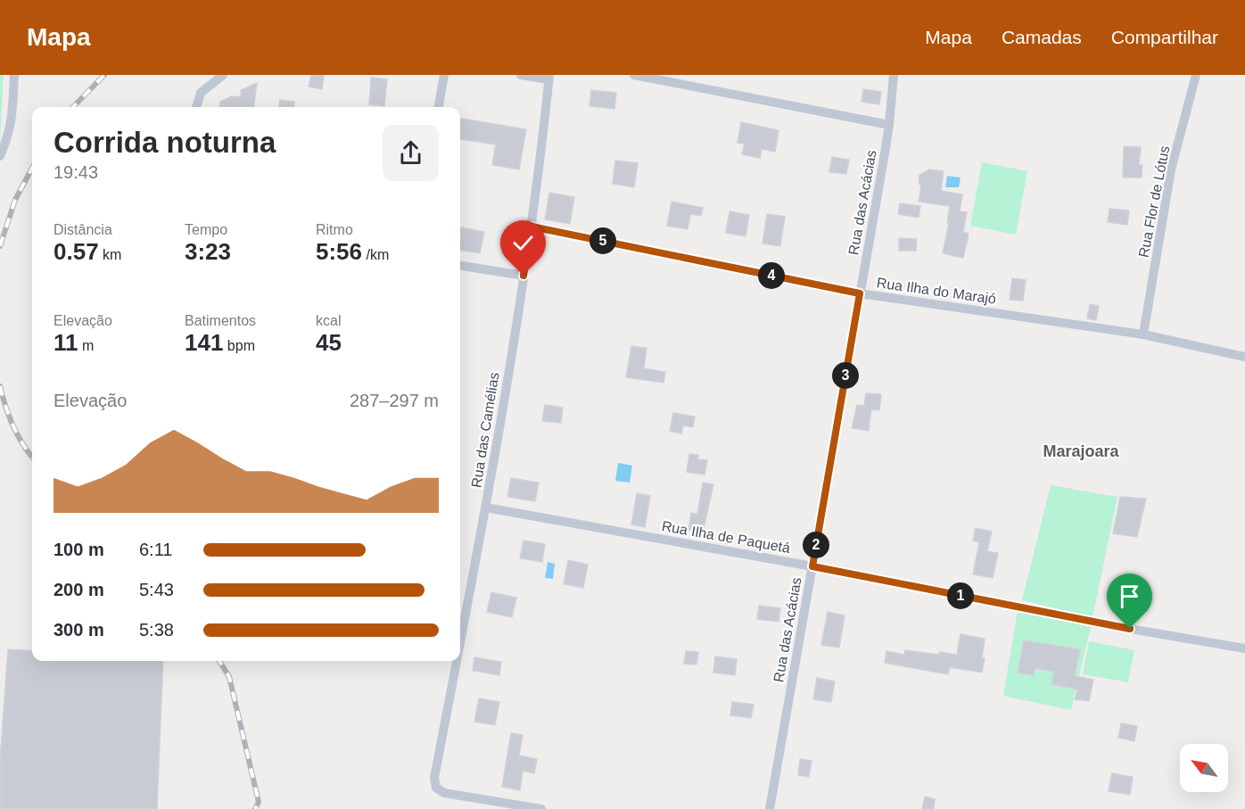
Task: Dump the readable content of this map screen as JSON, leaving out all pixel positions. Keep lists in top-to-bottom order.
{
  "streets": {
    "street": [
      "Rua Flor de Lótus",
      "Rua das Acácias",
      "Rua Ilha do Marajó",
      "Rua das Camélias",
      "Rua Ilha de Paquetá"
    ]
  },
  "crossings": [
    ["Rua Flor de Lótus", "Rua Ilha do Marajó"],
    ["Rua das Acácias", "Rua Ilha do Marajó"],
    ["Rua das Acácias", "Rua Ilha de Paquetá"],
    ["Rua Ilha do Marajó", "Rua das Camélias"],
    ["Rua das Camélias", "Rua Ilha de Paquetá"]
  ],
  "districts": ["Marajoara"],
  "north": "top left",
  "page": {
    "header": "Mapa",
    "nav": ["Mapa", "Camadas", "Compartilhar"],
    "heading": ["Corrida noturna", "19:43"],
    "stats": [
      ["Distância", "0.57 km"],
      ["Tempo", "3:23"],
      ["Ritmo", "5:56 /km"],
      ["Elevação", "11 m"],
      ["Batimentos", "141 bpm"],
      ["kcal", "45"]
    ],
    "pins": [
      "5",
      "4",
      "3",
      "2",
      "1"
    ],
    "chart": ["Elevação", "287–297 m"],
    "list": [
      {
        "name": "100 m",
        "note": "6:11"
      },
      {
        "name": "200 m",
        "note": "5:43"
      },
      {
        "name": "300 m",
        "note": "5:38"
      }
    ]
  }
}
